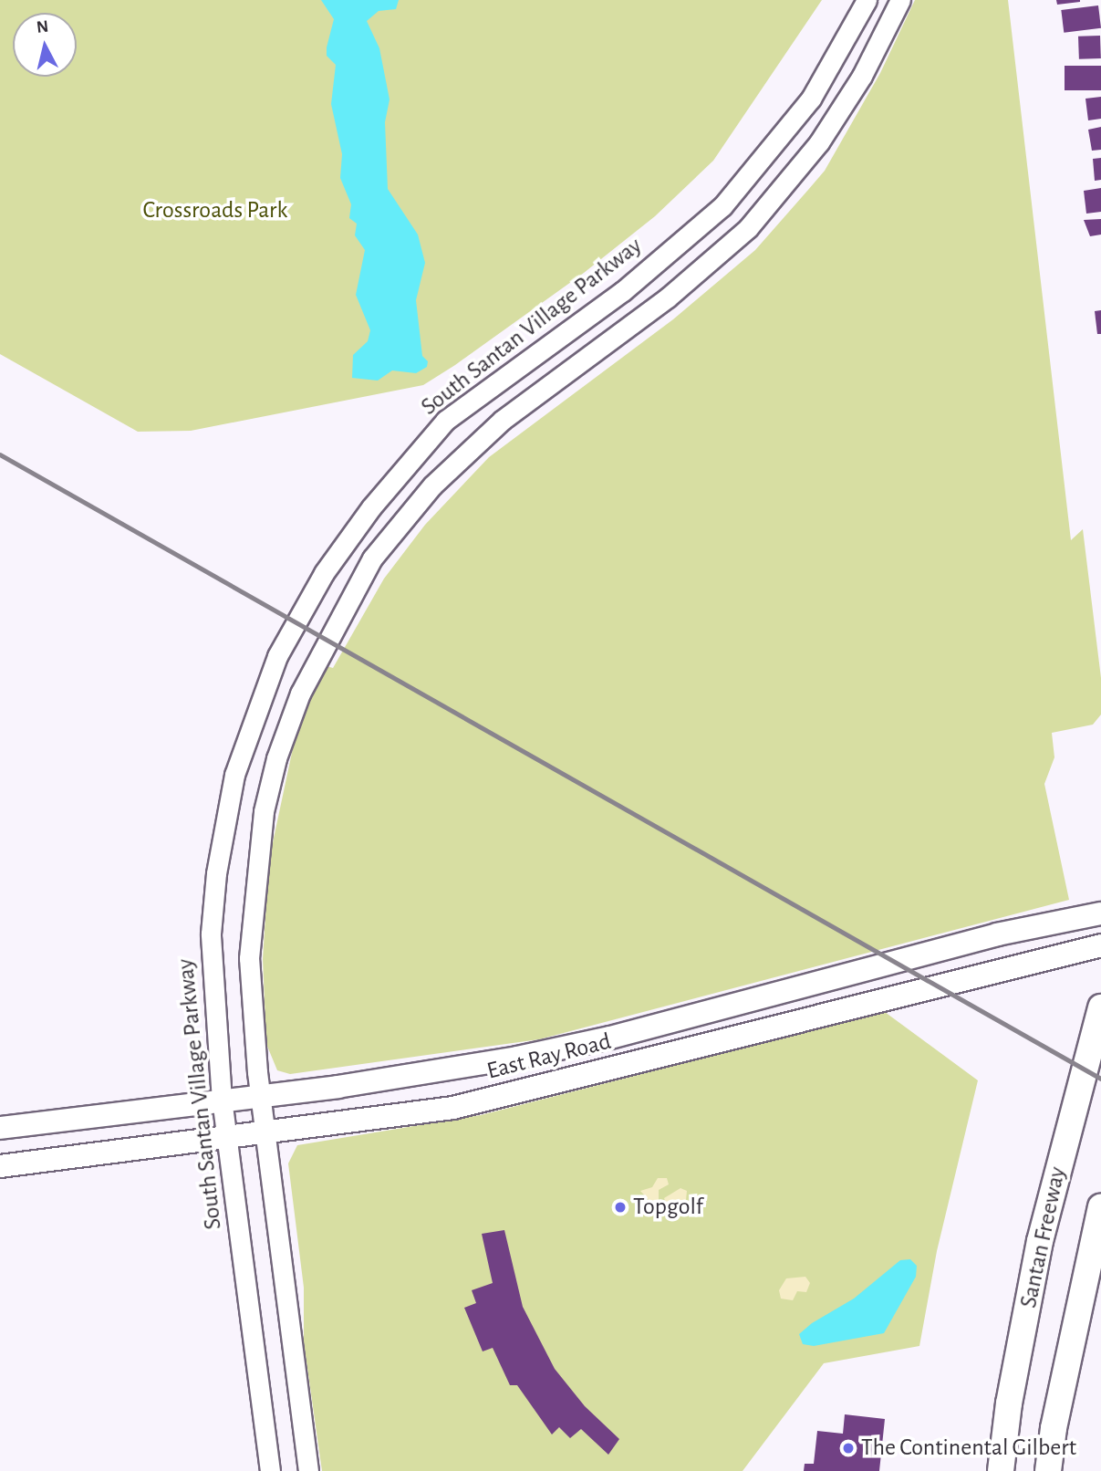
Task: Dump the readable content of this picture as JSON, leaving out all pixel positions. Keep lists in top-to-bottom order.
{
  "streets": {
    "highway": ["Santan Freeway"],
    "main road": ["South Santan Village Parkway", "East Ray Road"]
  },
  "crossings": [
    ["South Santan Village Parkway", "East Ray Road"]
  ],
  "parks": ["Crossroads Park"],
  "places": ["Topgolf", "The Continental Gilbert"],
  "north": "top"
}
